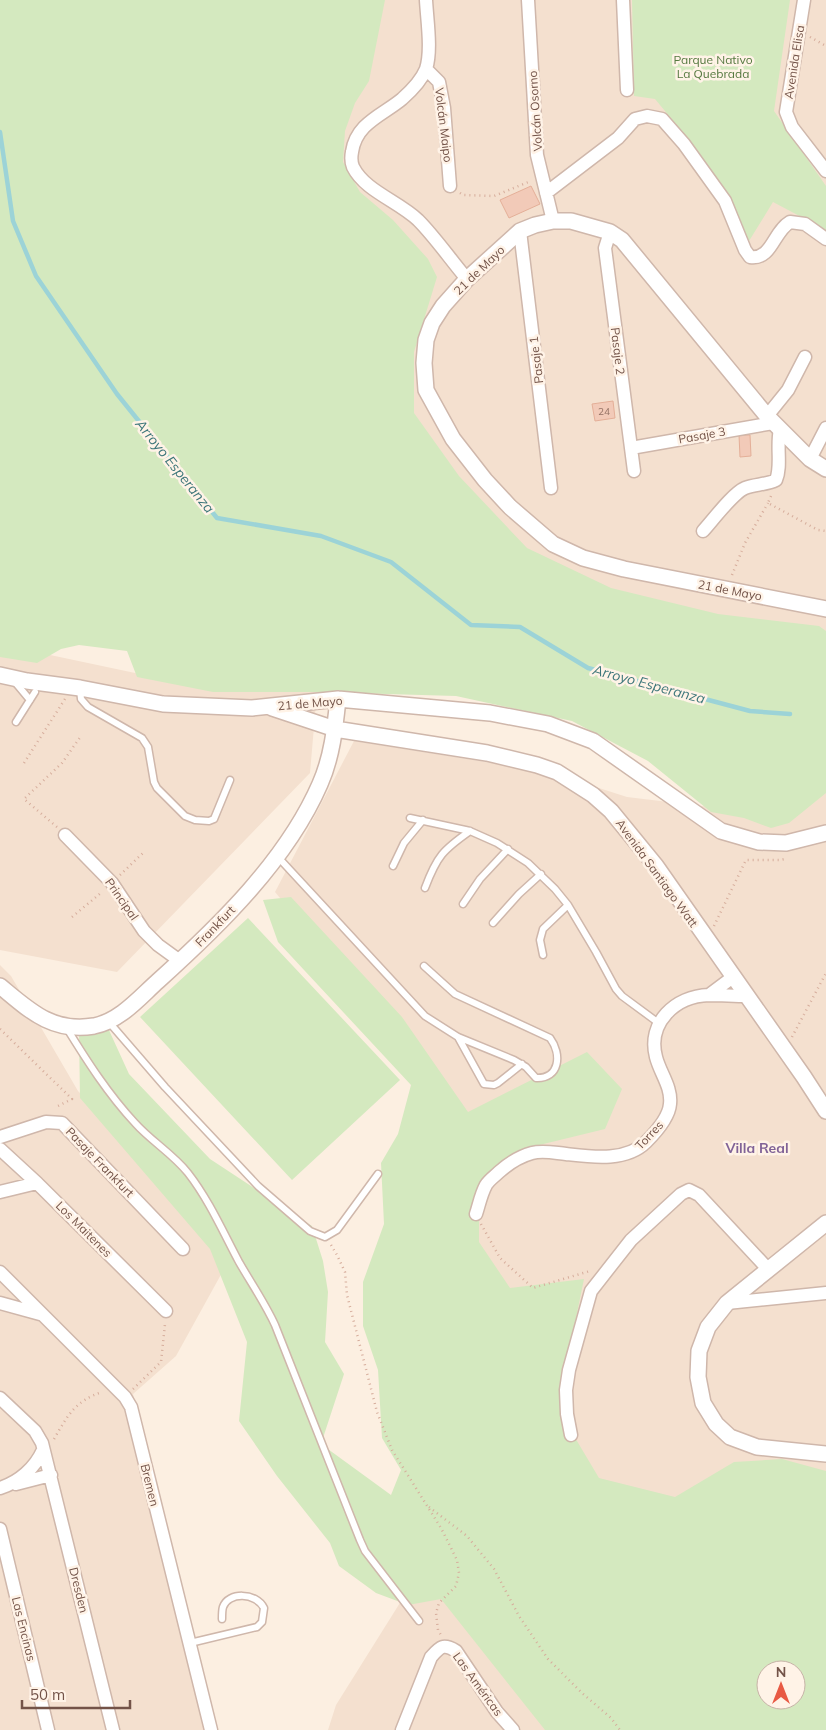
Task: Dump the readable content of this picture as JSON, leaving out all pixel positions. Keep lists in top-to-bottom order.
{
  "streets": {
    "street": [
      "Avenida Elisa",
      "Volcán Osorno",
      "Volcán Maipo",
      "21 de Mayo",
      "Pasaje 2",
      "Pasaje 1",
      "Pasaje 3",
      "Avenida Santiago Watt",
      "Principal",
      "Frankfurt",
      "Torres",
      "Pasaje Frankfurt",
      "Los Maitenes",
      "Bremen",
      "Dresden",
      "Las Encinas",
      "Las Américas"
    ]
  },
  "crossings": [
    ["Volcán Osorno", "21 de Mayo"],
    ["21 de Mayo", "Pasaje 2"],
    ["21 de Mayo", "Pasaje 1"],
    ["21 de Mayo", "Pasaje 3"],
    ["21 de Mayo", "Avenida Santiago Watt"],
    ["21 de Mayo", "Frankfurt"],
    ["Pasaje 2", "Pasaje 3"],
    ["Avenida Santiago Watt", "Frankfurt"],
    ["Avenida Santiago Watt", "Torres"],
    ["Principal", "Frankfurt"]
  ],
  "districts": ["Villa Real"],
  "water": ["Arroyo Esperanza"],
  "parks": ["Parque Nativo La Quebrada"],
  "house_numbers": ["24"],
  "scale_bar": "50 m",
  "north": "top"
}
